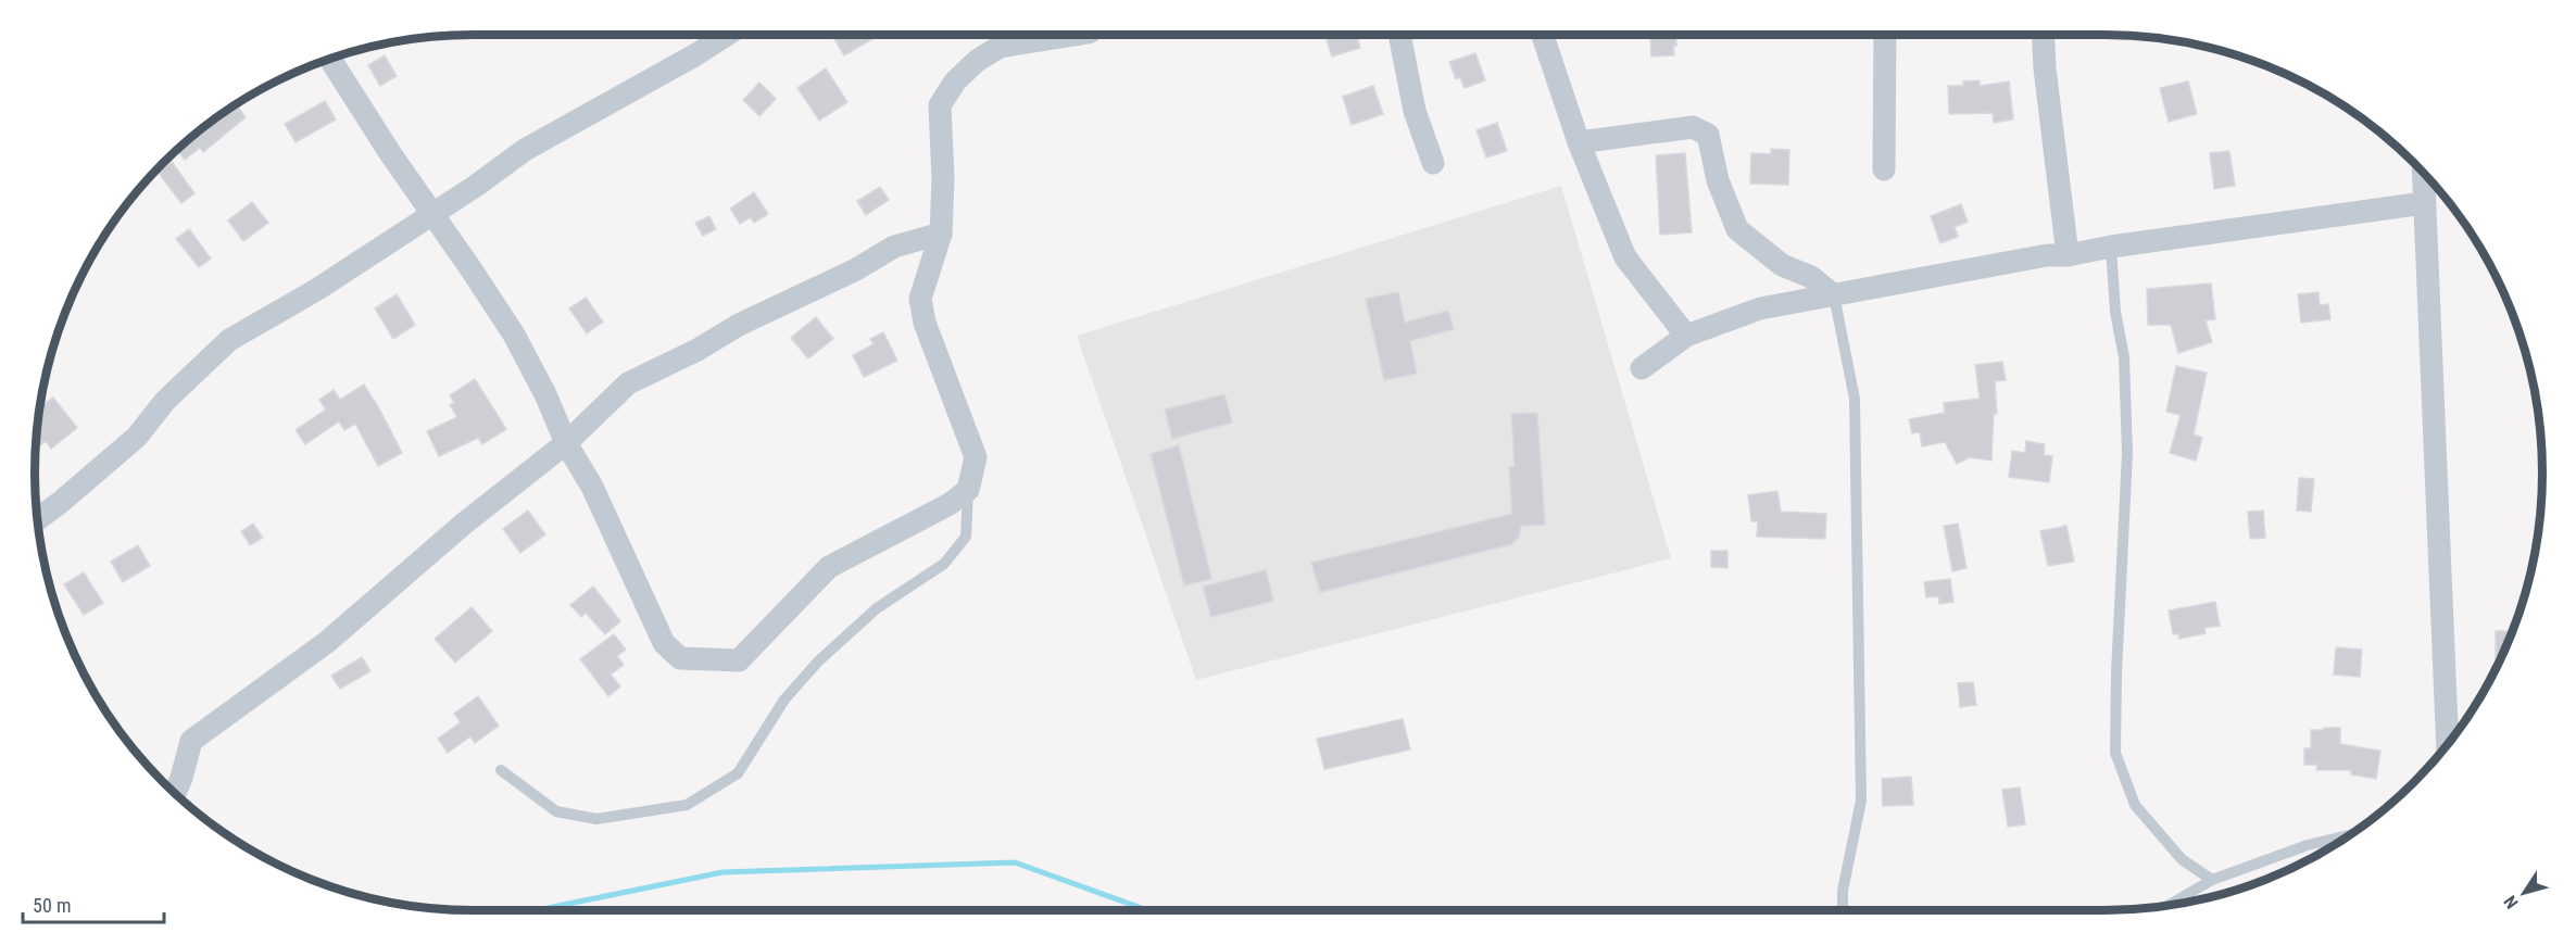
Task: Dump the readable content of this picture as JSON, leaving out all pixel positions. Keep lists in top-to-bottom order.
{
  "scale_bar": "50 m",
  "north": "bottom left"
}
